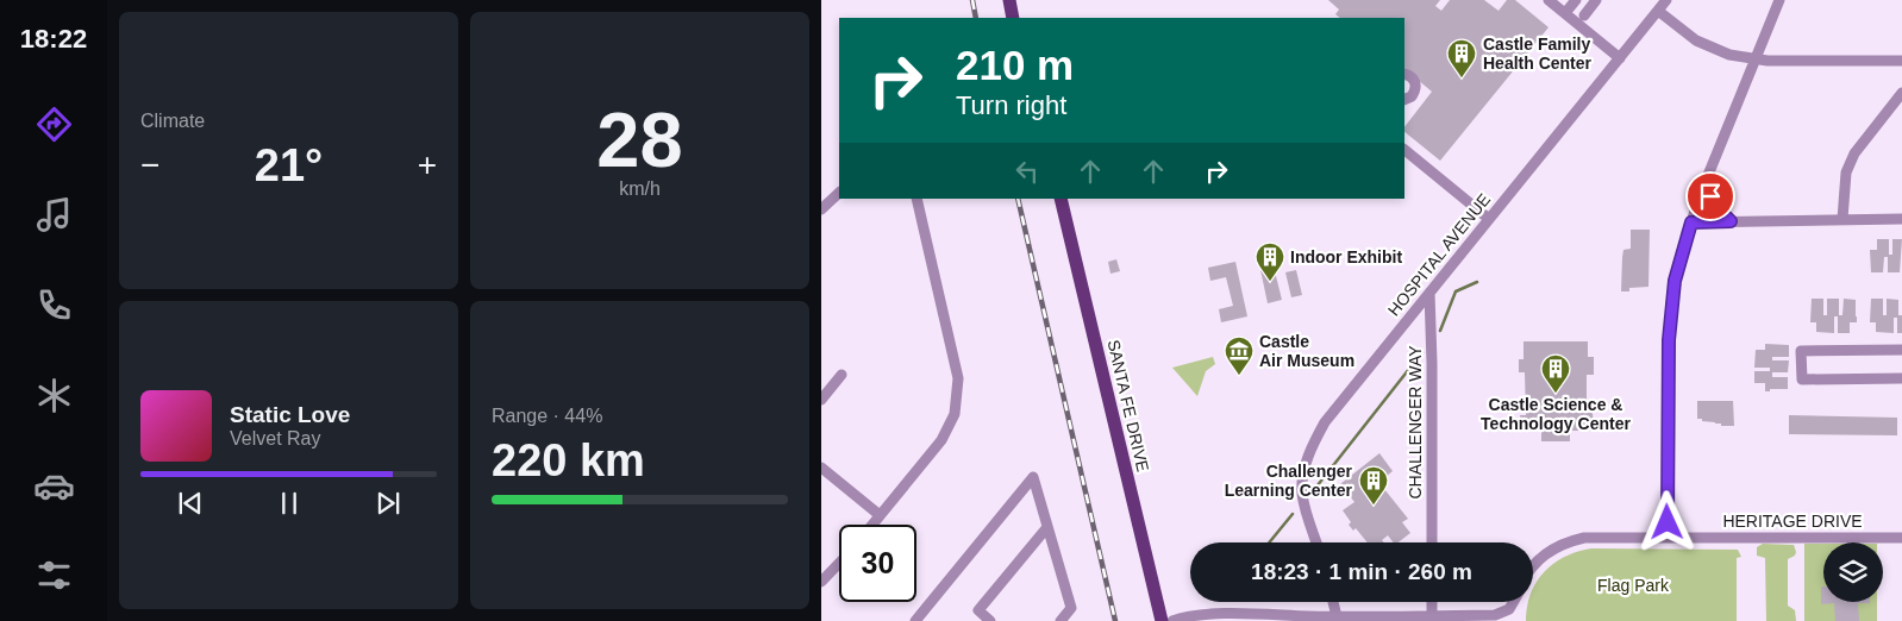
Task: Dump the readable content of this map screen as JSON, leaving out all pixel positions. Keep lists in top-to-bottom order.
{
  "streets": {
    "main road": ["SANTA FE DRIVE"],
    "street": ["HOSPITAL AVENUE", "CHALLENGER WAY", "HERITAGE DRIVE"]
  },
  "crossings": [
    ["HOSPITAL AVENUE", "CHALLENGER WAY"]
  ],
  "parks": ["Flag Park"],
  "places": {
    "building": [
      "Castle Family Health Center",
      "Indoor Exhibit",
      "Castle Science & Technology Center",
      "Challenger Learning Center"
    ],
    "museum": ["Castle Air Museum"]
  },
  "page": {
    "tabs": "18:22",
    "tile": [
      "Climate",
      ["28", "km/h"],
      ["Range · 44%", "220 km"]
    ],
    "turn": ["210 m", "Turn right"],
    "heat": ["−", "21°", "+"],
    "song": ["Static Love", "Velvet Ray"],
    "limit": "30",
    "trip": "18:23 · 1 min · 260 m"
  }
}
